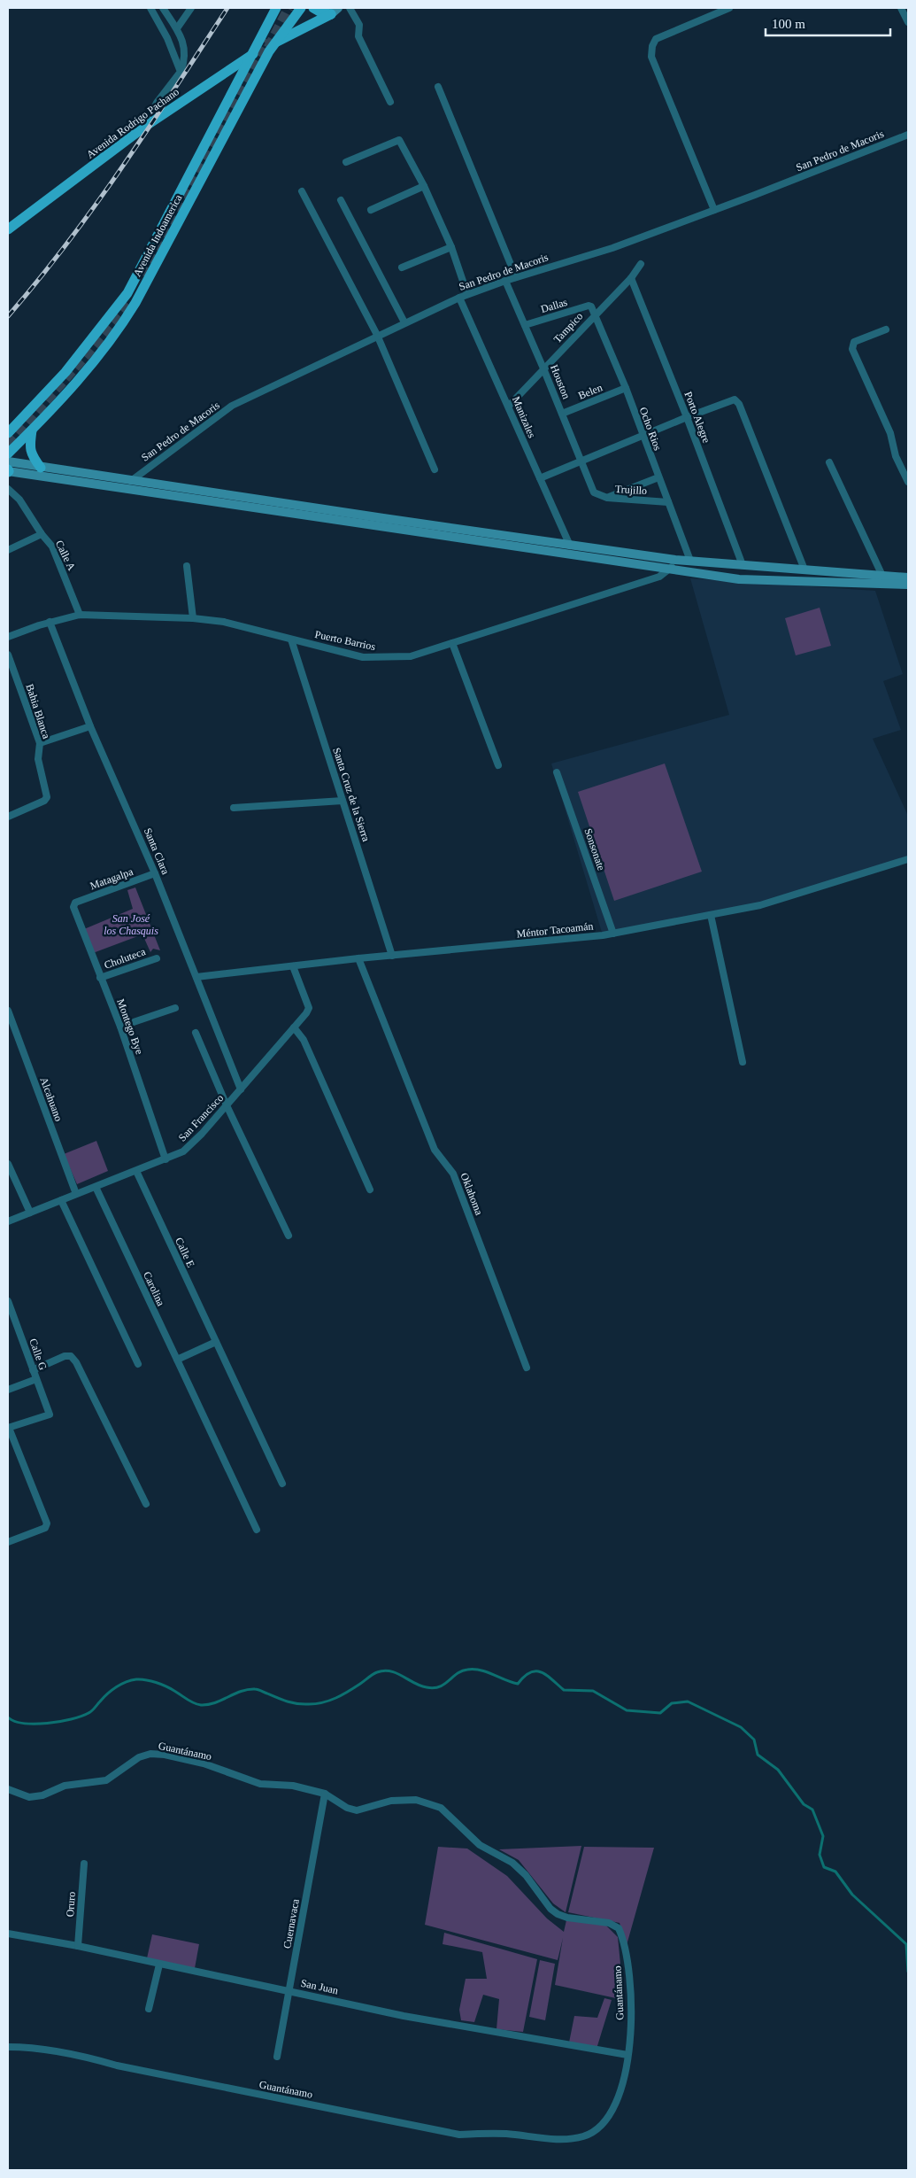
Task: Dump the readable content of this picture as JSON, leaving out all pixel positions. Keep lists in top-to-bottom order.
{
  "streets": {
    "main road": ["Avenida Rodrigo Pachano", "Avenida Indoamerica"],
    "street": [
      "San Pedro de Macoris",
      "Dallas",
      "Tampico",
      "Houston",
      "Belen",
      "Manizales",
      "Porto Alegre",
      "Ocho Rios",
      "Trujillo",
      "Calle A",
      "Puerto Barrios",
      "Bahia Blanca",
      "Santa Cruz de la Sierra",
      "Sonsonate",
      "Santa Clara",
      "Matagalpa",
      "Méntor Tacoamán",
      "Choluteca",
      "Montego Bye",
      "Alcahuano",
      "San Francisco",
      "Oklahoma",
      "Calle E",
      "Carolina",
      "Calle G",
      "Guantánamo",
      "Oruro",
      "Cuernavaca",
      "San Juan"
    ]
  },
  "crossings": [
    ["Avenida Rodrigo Pachano", "Avenida Indoamerica"],
    ["San Pedro de Macoris", "Houston"],
    ["San Pedro de Macoris", "Manizales"],
    ["Dallas", "Houston"],
    ["Dallas", "Ocho Rios"],
    ["Tampico", "Houston"],
    ["Tampico", "Manizales"],
    ["Tampico", "Porto Alegre"],
    ["Tampico", "Ocho Rios"],
    ["Houston", "Belen"],
    ["Houston", "Trujillo"],
    ["Belen", "Ocho Rios"],
    ["Ocho Rios", "Trujillo"],
    ["Calle A", "Puerto Barrios"],
    ["Puerto Barrios", "Santa Cruz de la Sierra"],
    ["Puerto Barrios", "Santa Clara"],
    ["Santa Cruz de la Sierra", "Méntor Tacoamán"],
    ["Sonsonate", "Méntor Tacoamán"],
    ["Santa Clara", "Matagalpa"],
    ["Santa Clara", "Méntor Tacoamán"],
    ["Santa Clara", "San Francisco"],
    ["Matagalpa", "Montego Bye"],
    ["Méntor Tacoamán", "San Francisco"],
    ["Méntor Tacoamán", "Oklahoma"],
    ["Choluteca", "Montego Bye"],
    ["Montego Bye", "San Francisco"],
    ["Alcahuano", "San Francisco"],
    ["San Francisco", "Calle E"],
    ["San Francisco", "Carolina"],
    ["Guantánamo", "Cuernavaca"],
    ["Guantánamo", "San Juan"],
    ["Oruro", "San Juan"],
    ["Cuernavaca", "San Juan"]
  ],
  "parks": ["San José los Chasquis"],
  "scale_bar": "100 m"
}
